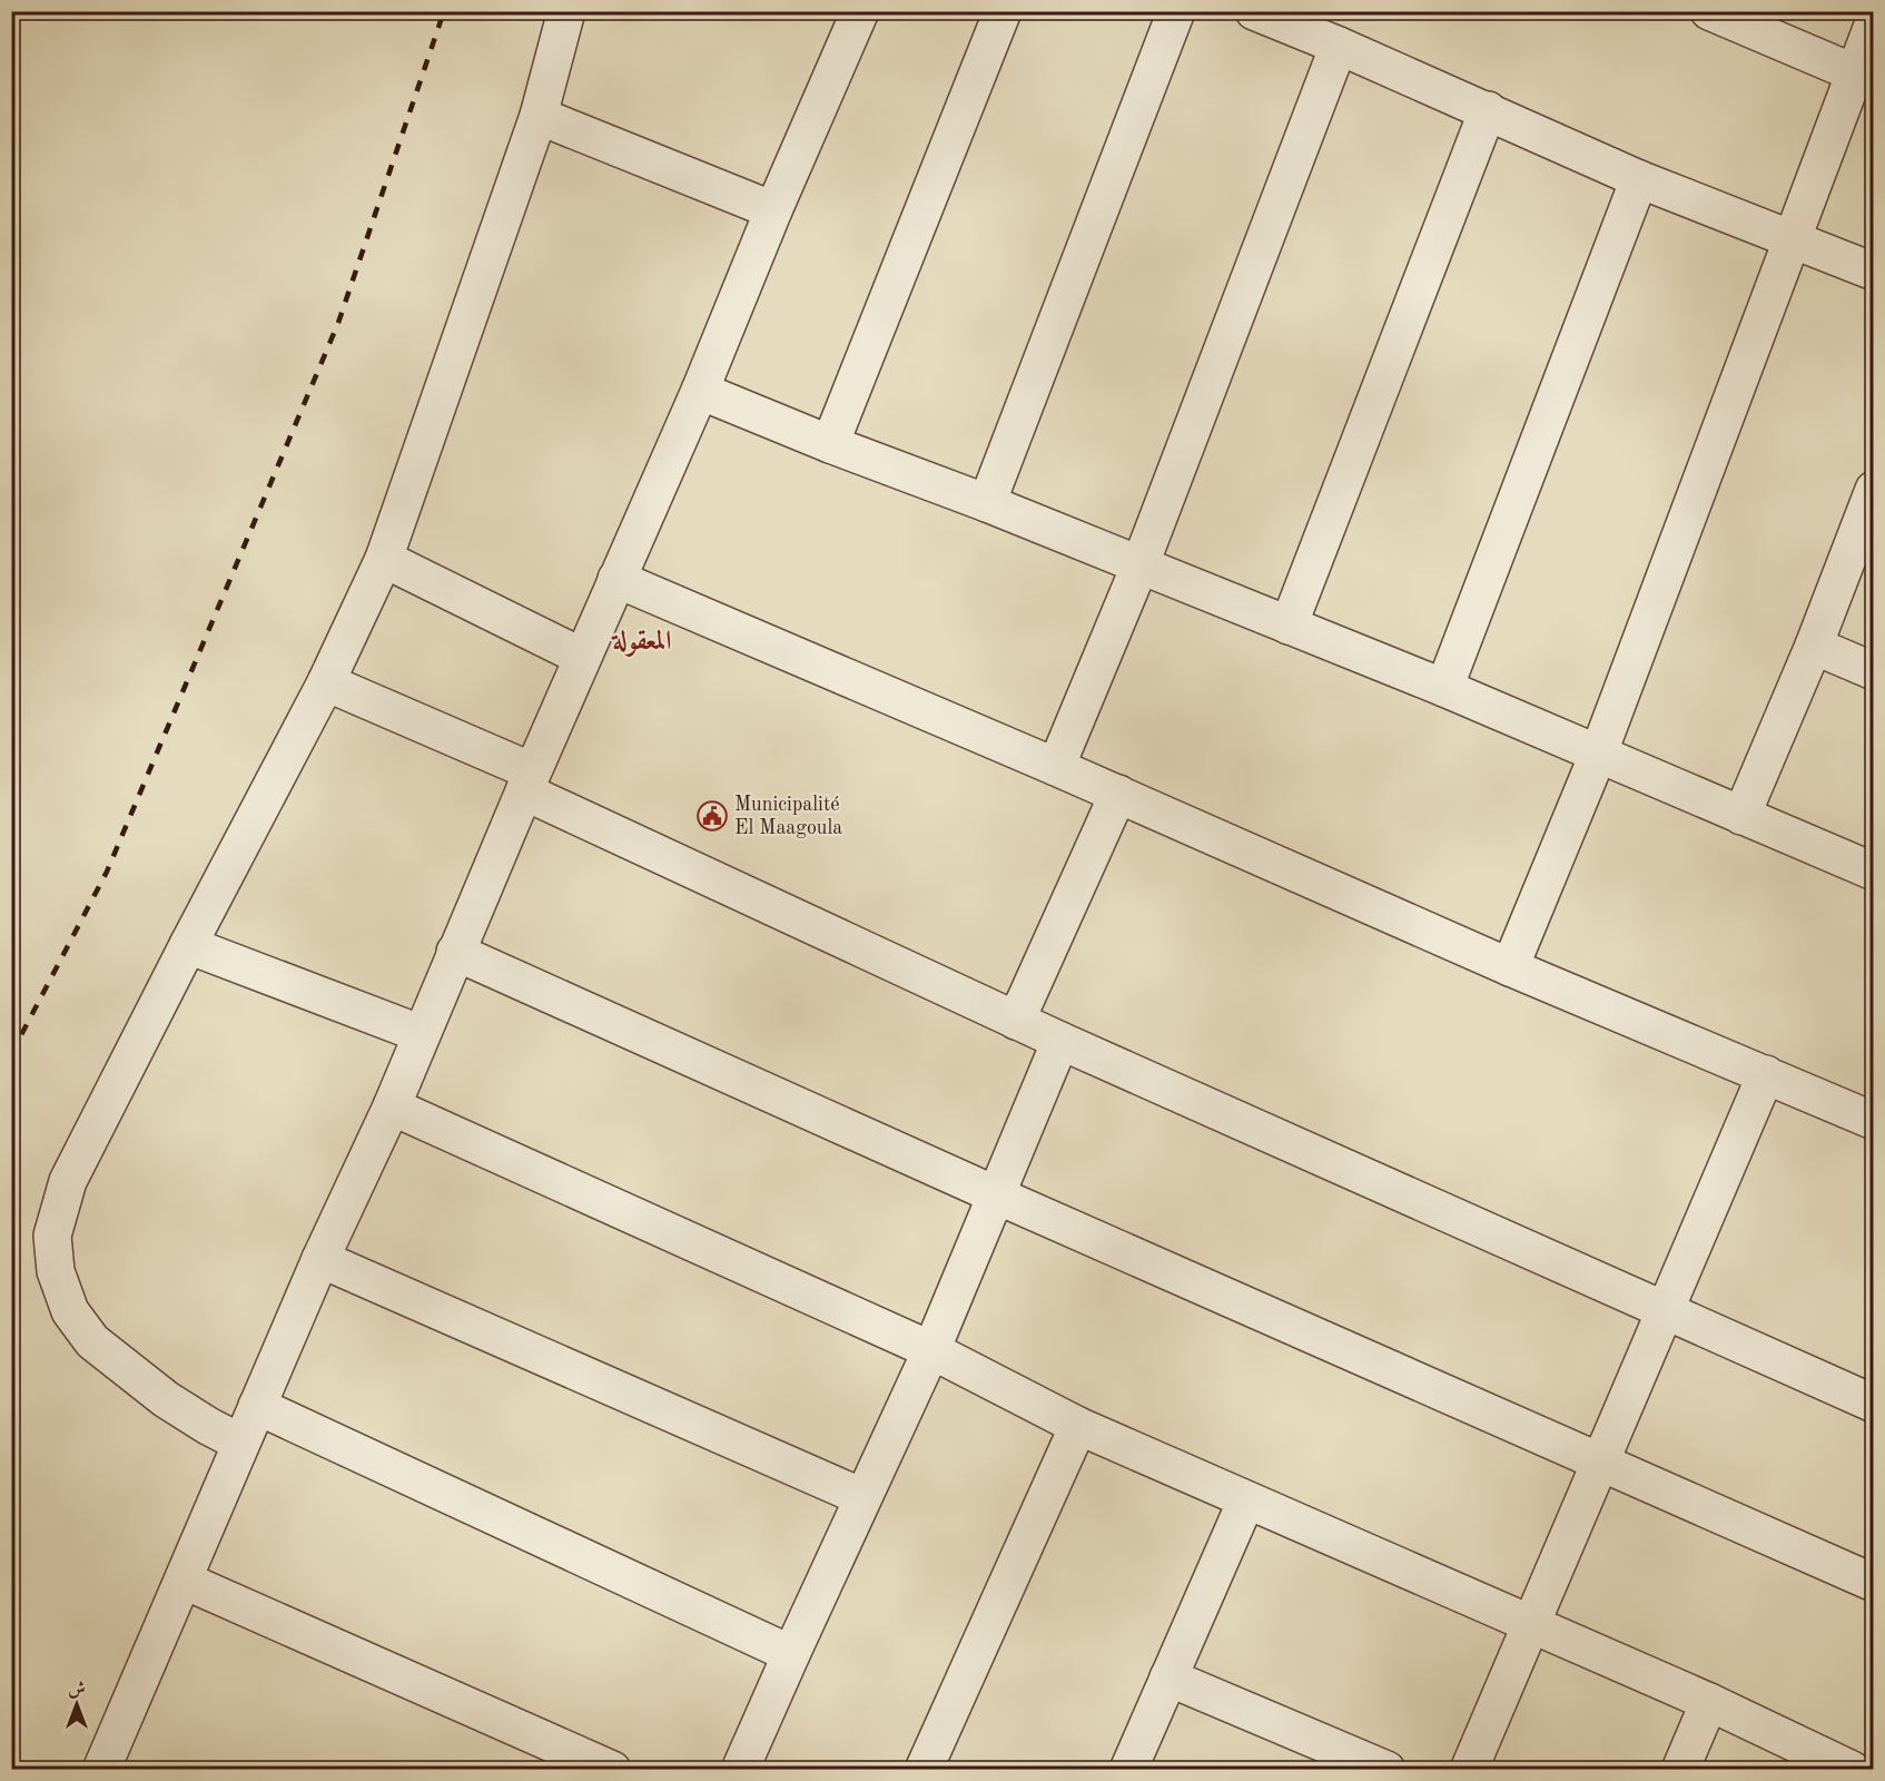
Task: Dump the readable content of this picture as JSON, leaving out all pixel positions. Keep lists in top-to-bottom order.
{
  "districts": ["المعقولة"],
  "places": {
    "public building": ["Municipalité El Maagoula"]
  },
  "north": "top"
}
